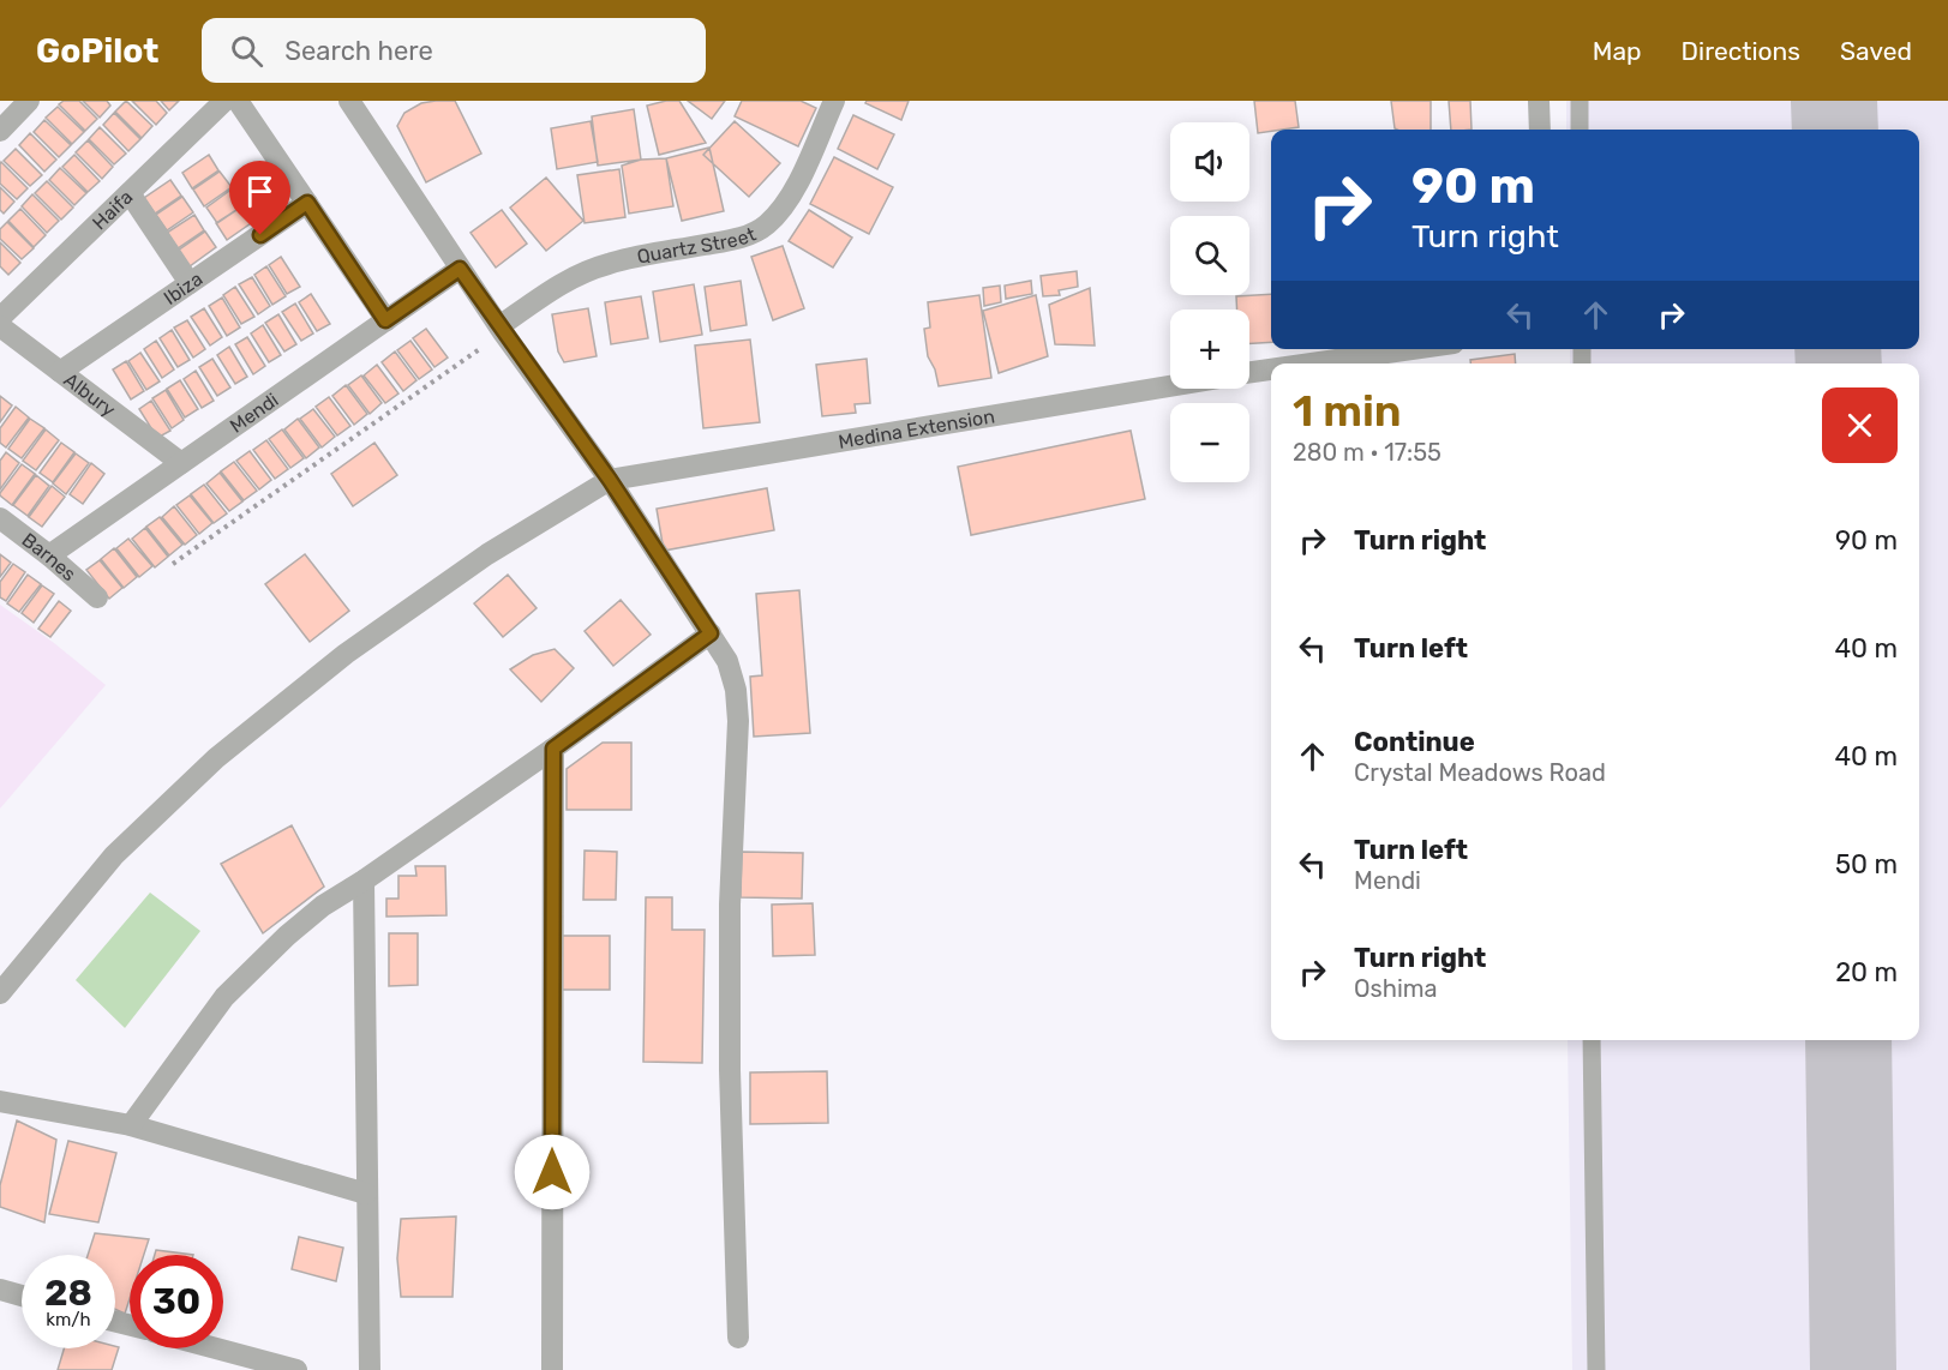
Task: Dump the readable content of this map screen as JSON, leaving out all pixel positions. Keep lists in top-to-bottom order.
{
  "streets": {
    "street": [
      "Haifa",
      "Quartz Street",
      "Ibiza",
      "Albury",
      "Mendi",
      "Medina Extension",
      "Barnes"
    ]
  },
  "crossings": [
    ["Ibiza", "Albury"],
    ["Albury", "Mendi"],
    ["Mendi", "Barnes"]
  ],
  "page": {
    "header": "GoPilot",
    "search": "Search here",
    "nav": ["Map", "Directions", "Saved"],
    "map_buttons": ["+", "−"],
    "turn": ["90 m", "Turn right"],
    "heading": ["1 min", "280 m · 17:55"],
    "list": [
      {
        "name": "Turn right",
        "value": "90 m"
      },
      {
        "name": "Turn left",
        "value": "40 m"
      },
      {
        "name": "Continue",
        "note": "Crystal Meadows Road",
        "value": "40 m"
      },
      {
        "name": "Turn left",
        "note": "Mendi",
        "value": "50 m"
      },
      {
        "name": "Turn right",
        "note": "Oshima",
        "value": "20 m"
      }
    ],
    "speed": "28 km/h",
    "limit": "30"
  }
}
